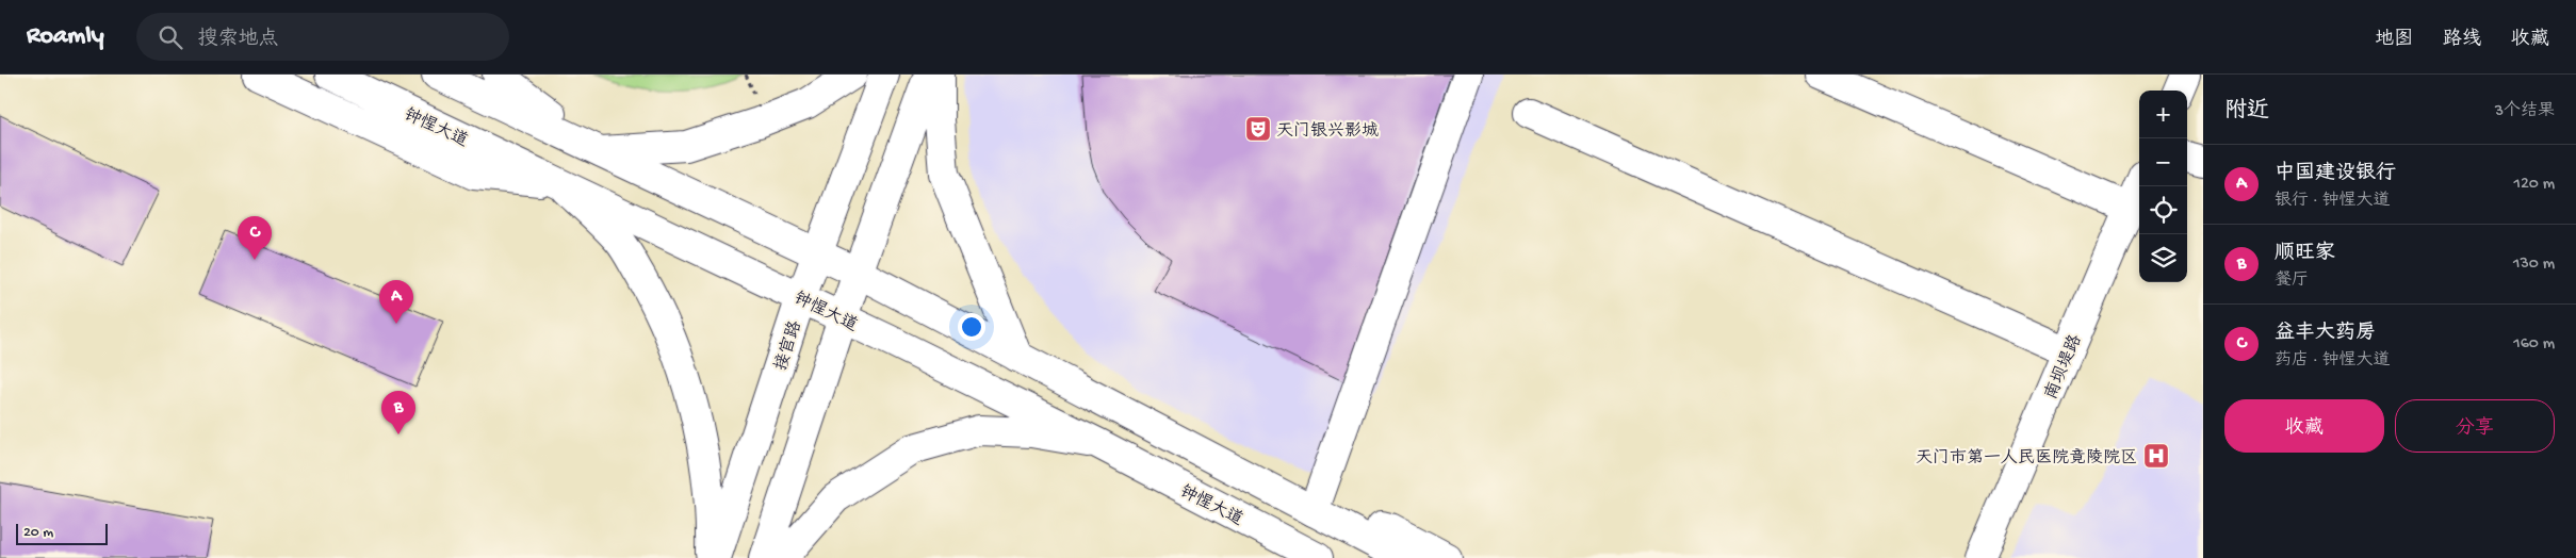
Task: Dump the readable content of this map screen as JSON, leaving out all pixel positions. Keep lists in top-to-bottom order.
{
  "streets": {
    "main road": ["钟惺大道", "接官路", "南坝堤路"]
  },
  "crossings": [
    ["钟惺大道", "接官路"]
  ],
  "places": {
    "theatre": ["天门银兴影城"],
    "hospital": ["天门市第一人民医院竟陵院区"]
  },
  "scale_bar": "20 m",
  "page": {
    "header": "Roamly",
    "search": "搜索地点",
    "nav": ["地图", "路线", "收藏"],
    "heading": ["附近", "3个结果"],
    "map_buttons": ["+", "−"],
    "list": [
      {
        "mark": "A",
        "name": "中国建设银行",
        "note": "银行 · 钟惺大道",
        "value": "120 m"
      },
      {
        "mark": "B",
        "name": "顺旺家",
        "note": "餐厅",
        "value": "130 m"
      },
      {
        "mark": "C",
        "name": "益丰大药房",
        "note": "药店 · 钟惺大道",
        "value": "160 m"
      }
    ],
    "pins": ["C", "A", "B"],
    "buttons": ["收藏", "分享"],
    "scale": "20 m"
  }
}
